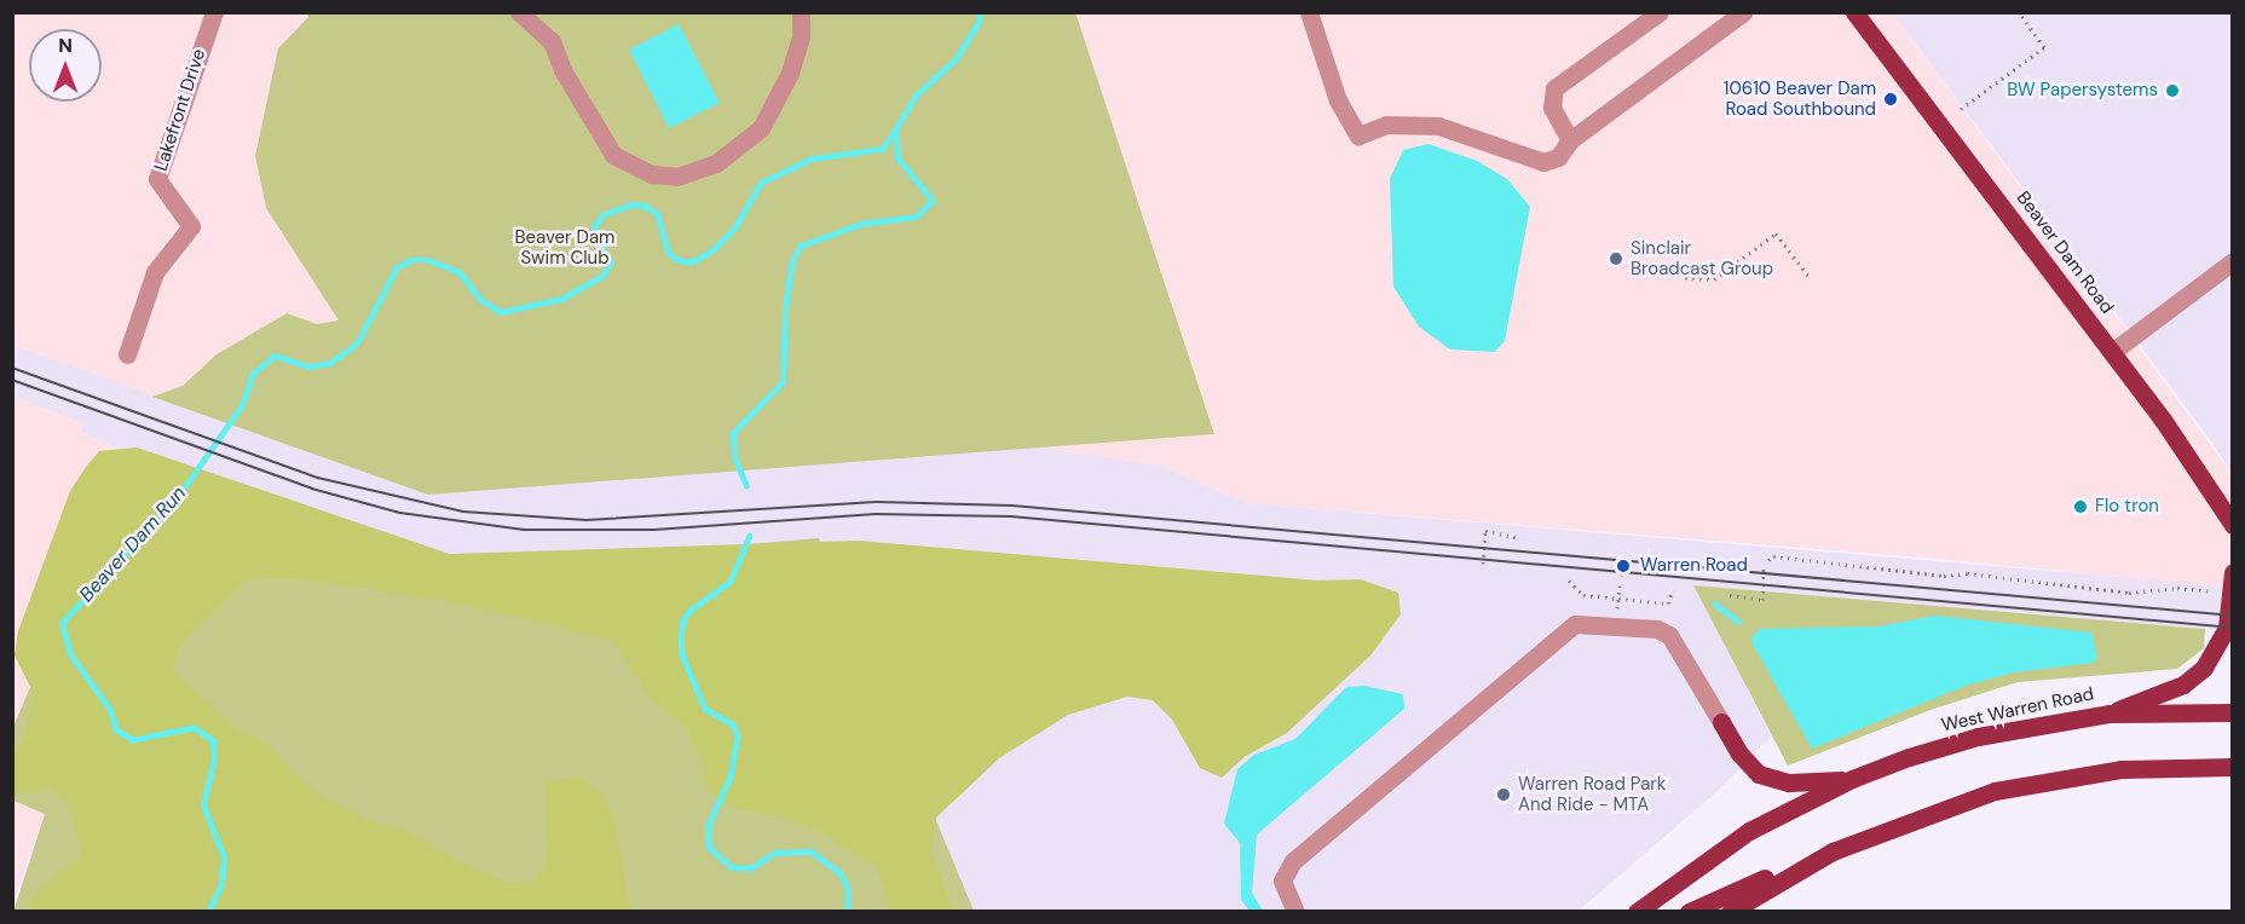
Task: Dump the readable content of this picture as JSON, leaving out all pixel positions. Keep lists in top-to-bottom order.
{
  "streets": {
    "main road": ["Beaver Dam Road", "West Warren Road"],
    "street": ["Lakefront Drive"]
  },
  "water": ["Beaver Dam Run"],
  "parks": ["Beaver Dam Swim Club"],
  "places": [
    "BW Papersystems",
    "10610 Beaver Dam Road Southbound",
    "Sinclair Broadcast Group",
    "Flo tron",
    "Warren Road",
    "Warren Road Park And Ride - MTA"
  ],
  "north": "top"
}
